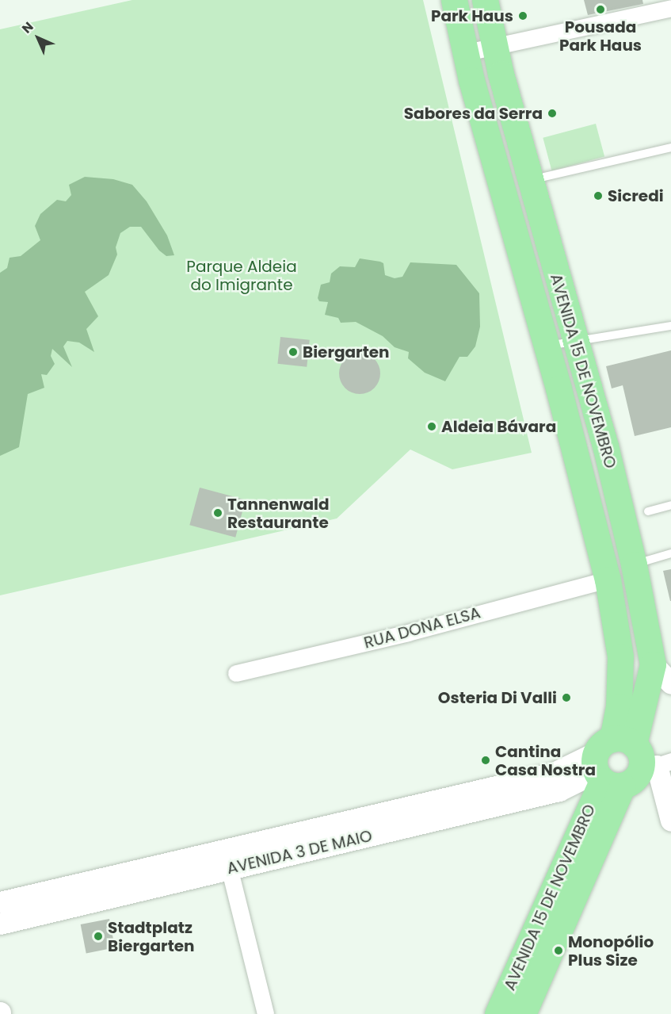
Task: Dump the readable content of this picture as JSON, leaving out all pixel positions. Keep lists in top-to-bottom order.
{
  "streets": {
    "main road": ["AVENIDA 15 DE NOVEMBRO"],
    "street": ["RUA DONA ELSA", "AVENIDA 3 DE MAIO"]
  },
  "crossings": [
    ["AVENIDA 15 DE NOVEMBRO", "RUA DONA ELSA"],
    ["AVENIDA 15 DE NOVEMBRO", "AVENIDA 3 DE MAIO"]
  ],
  "parks": ["Parque Aldeia do Imigrante"],
  "places": [
    "Pousada Park Haus",
    "Park Haus",
    "Sabores da Serra",
    "Sicredi",
    "Biergarten",
    "Aldeia Bávara",
    "Tannenwald Restaurante",
    "Osteria Di Valli",
    "Cantina Casa Nostra",
    "Stadtplatz Biergarten",
    "Monopólio Plus Size"
  ],
  "north": "top left"
}
